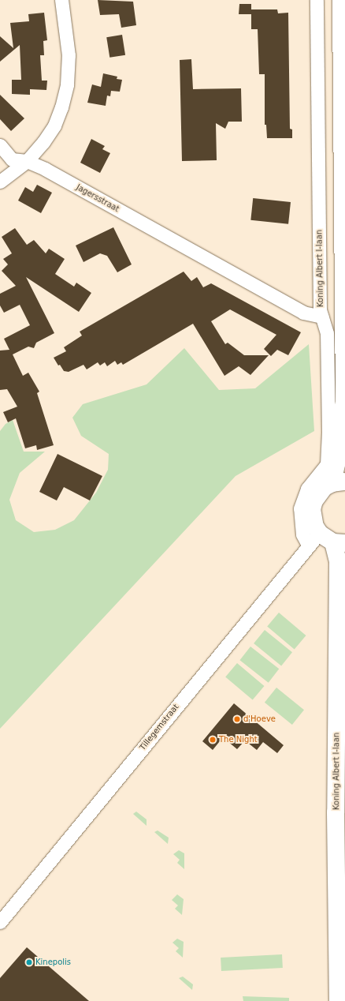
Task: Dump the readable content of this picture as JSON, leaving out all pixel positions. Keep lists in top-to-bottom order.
{
  "streets": {
    "main road": ["Koning Albert I-laan"],
    "street": ["Jagersstraat", "Tillegemstraat"]
  },
  "crossings": [
    ["Jagersstraat", "Koning Albert I-laan"],
    ["Koning Albert I-laan", "Tillegemstraat"]
  ],
  "places": ["d'Hoeve", "The Night", "Kinepolis"]
}
